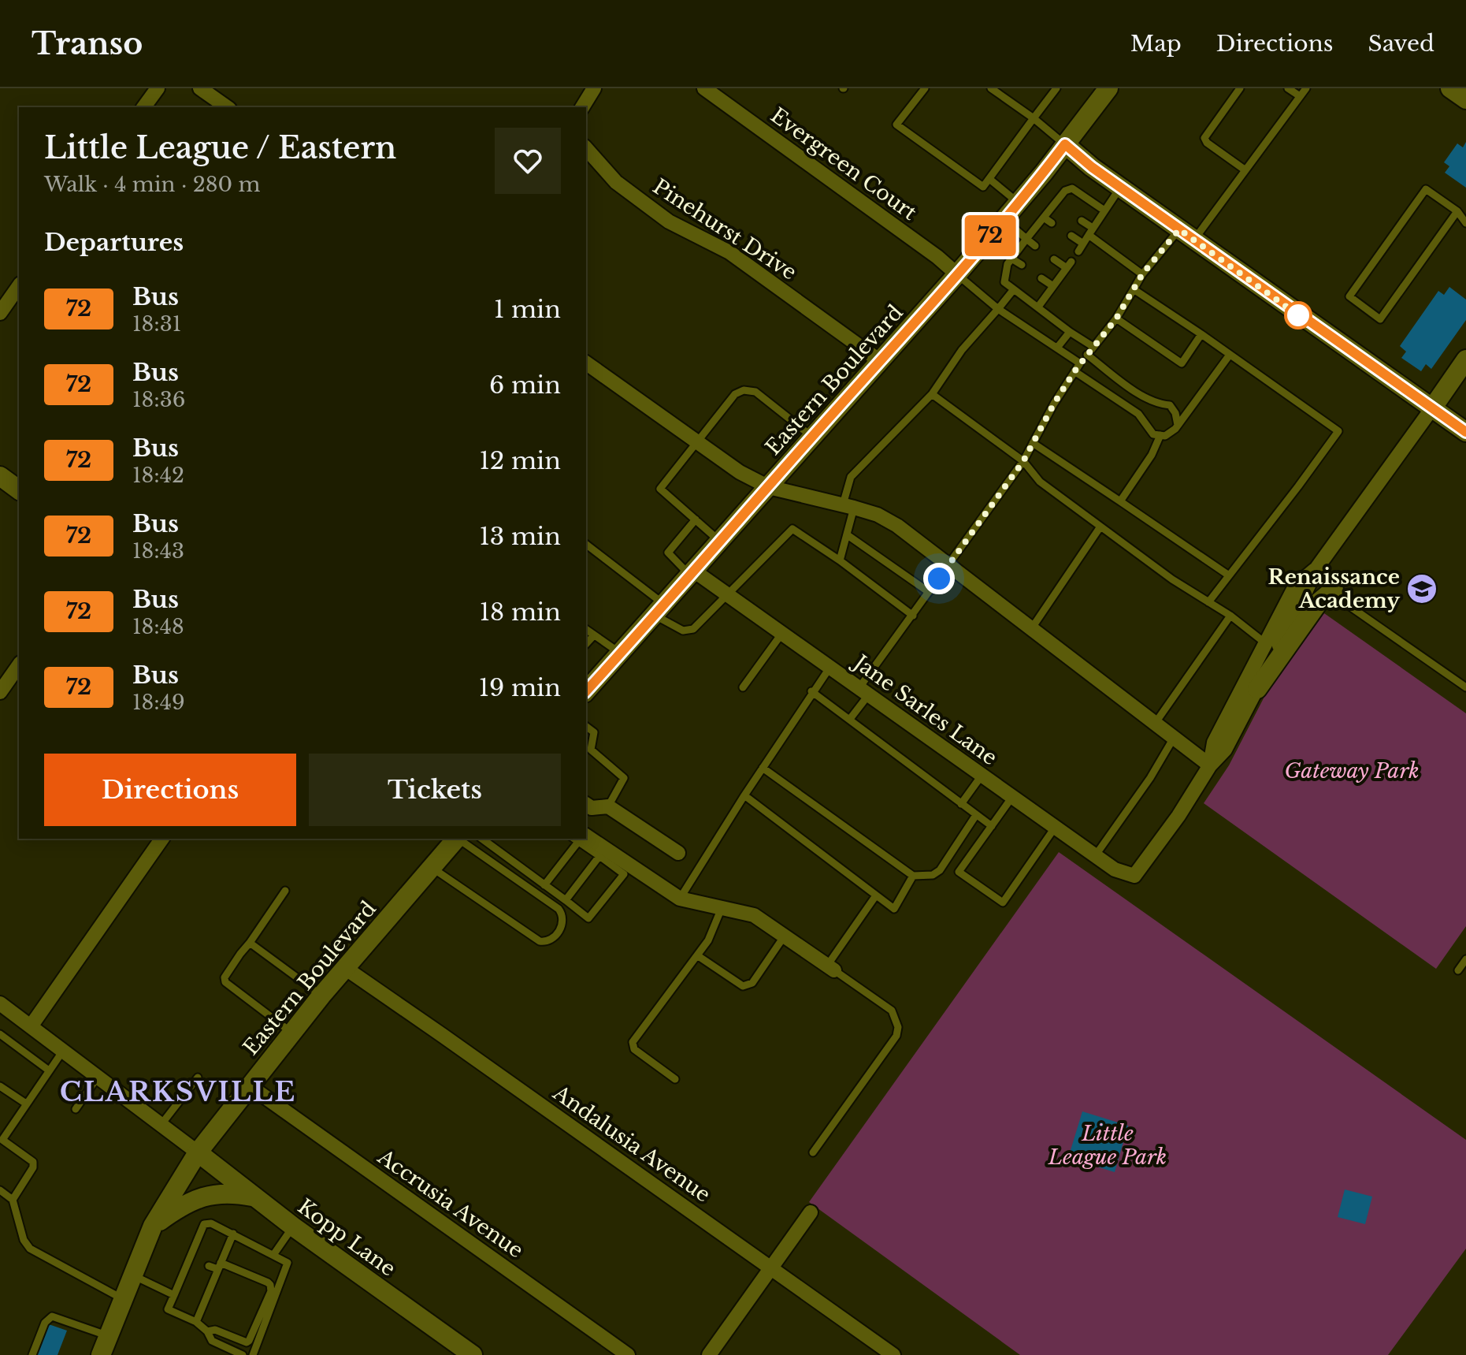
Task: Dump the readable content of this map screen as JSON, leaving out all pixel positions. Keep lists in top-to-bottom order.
{
  "streets": {
    "main road": ["Eastern Boulevard", "Kopp Lane"],
    "street": [
      "Evergreen Court",
      "Pinehurst Drive",
      "Jane Sarles Lane",
      "Andalusia Avenue",
      "Accrusia Avenue"
    ]
  },
  "crossings": [
    ["Evergreen Court", "Eastern Boulevard"],
    ["Pinehurst Drive", "Eastern Boulevard"],
    ["Eastern Boulevard", "Jane Sarles Lane"],
    ["Eastern Boulevard", "Andalusia Avenue"],
    ["Eastern Boulevard", "Accrusia Avenue"],
    ["Eastern Boulevard", "Kopp Lane"]
  ],
  "districts": ["CLARKSVILLE"],
  "parks": ["Gateway Park", "Little League Park"],
  "places": {
    "school or university": ["Renaissance Academy"]
  },
  "lines": ["bus line 72"],
  "page": {
    "header": "Transo",
    "nav": ["Map", "Directions", "Saved"],
    "on_map": "72",
    "heading": [
      ["Little League / Eastern", "Walk · 4 min · 280 m"],
      "Departures"
    ],
    "list": [
      {
        "mark": "72",
        "name": "Bus",
        "note": "18:31",
        "value": "1 min"
      },
      {
        "mark": "72",
        "name": "Bus",
        "note": "18:36",
        "value": "6 min"
      },
      {
        "mark": "72",
        "name": "Bus",
        "note": "18:42",
        "value": "12 min"
      },
      {
        "mark": "72",
        "name": "Bus",
        "note": "18:43",
        "value": "13 min"
      },
      {
        "mark": "72",
        "name": "Bus",
        "note": "18:48",
        "value": "18 min"
      },
      {
        "mark": "72",
        "name": "Bus",
        "note": "18:49",
        "value": "19 min"
      }
    ],
    "buttons": ["Directions", "Tickets"]
  }
}
